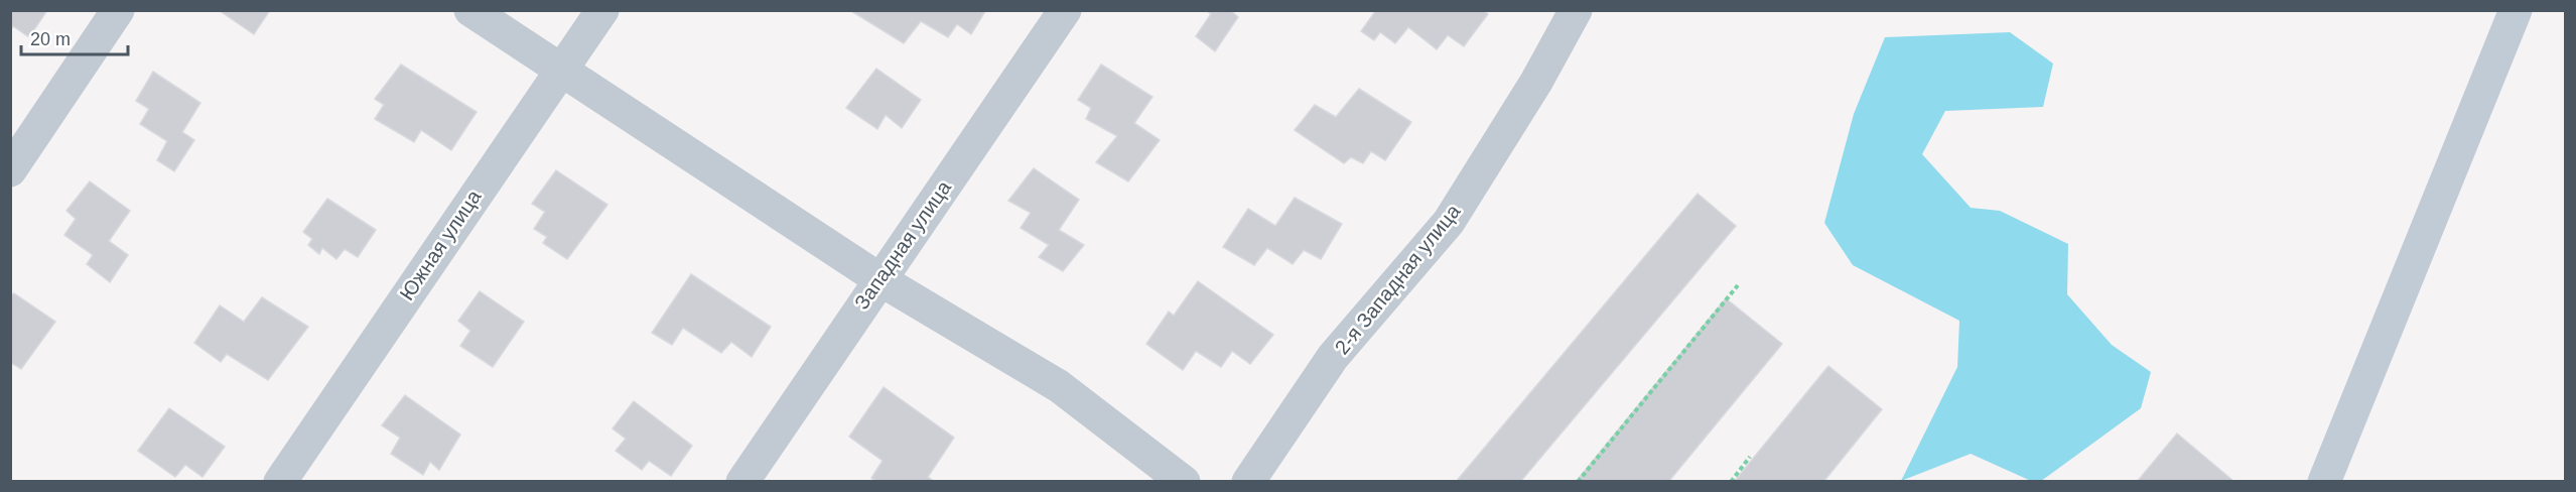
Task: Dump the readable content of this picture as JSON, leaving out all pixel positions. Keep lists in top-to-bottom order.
{
  "streets": {
    "street": ["Южная улица", "Западная улица", "2-я Западная улица"]
  },
  "scale_bar": "20 m"
}
